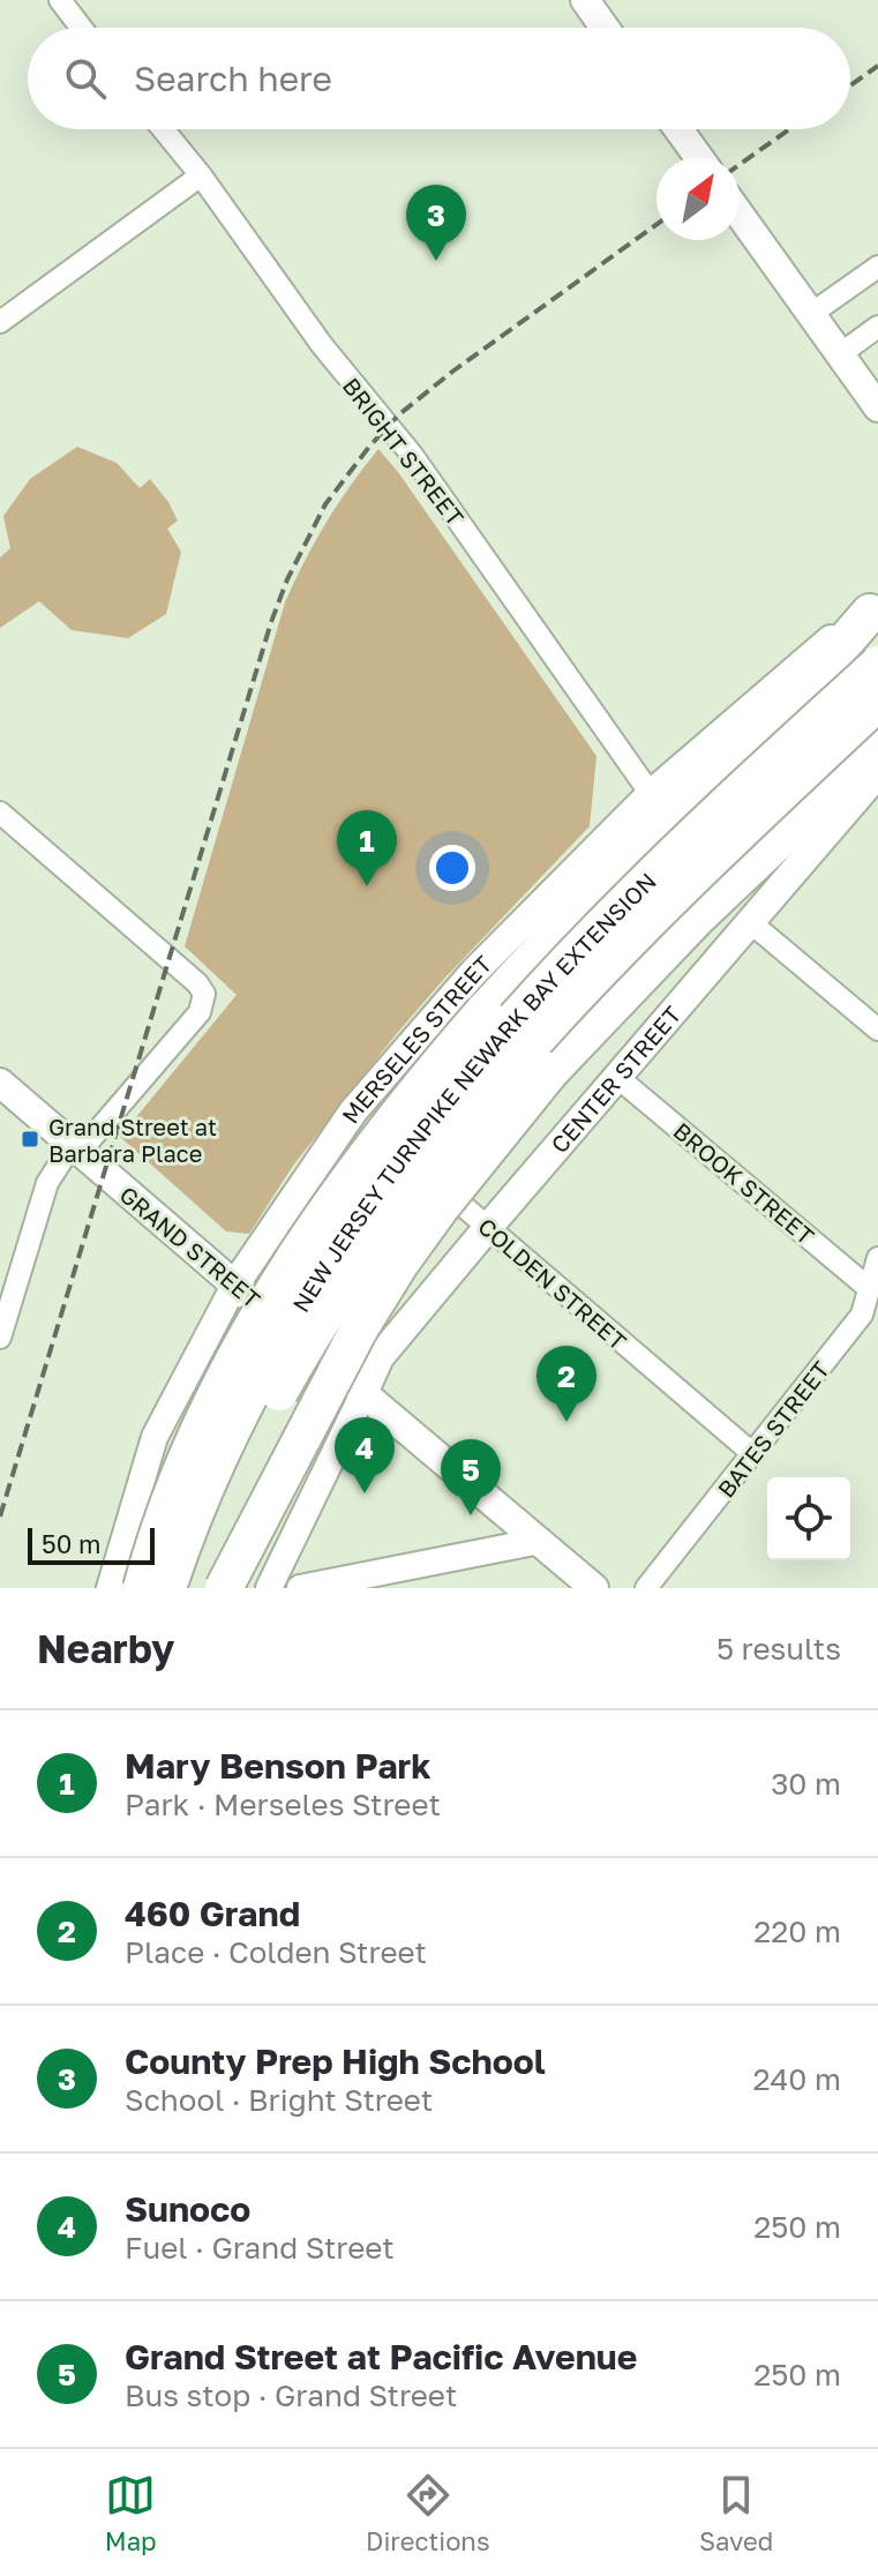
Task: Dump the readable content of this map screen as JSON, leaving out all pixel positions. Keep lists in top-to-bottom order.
{
  "streets": {
    "highway": ["NEW JERSEY TURNPIKE NEWARK BAY EXTENSION"],
    "main road": ["MERSELES STREET", "CENTER STREET", "GRAND STREET"],
    "street": [
      "BRIGHT STREET",
      "BROOK STREET",
      "COLDEN STREET",
      "BATES STREET"
    ]
  },
  "crossings": [
    ["BRIGHT STREET", "MERSELES STREET"],
    ["MERSELES STREET", "GRAND STREET"],
    ["MERSELES STREET", "COLDEN STREET"],
    ["CENTER STREET", "BROOK STREET"],
    ["CENTER STREET", "GRAND STREET"],
    ["CENTER STREET", "COLDEN STREET"],
    ["BROOK STREET", "BATES STREET"],
    ["COLDEN STREET", "BATES STREET"]
  ],
  "places": {
    "transit": ["Grand Street at Barbara Place"]
  },
  "scale_bar": "50 m",
  "north": "top right",
  "page": {
    "search": "Search here",
    "pins": [
      "3",
      "1",
      "2",
      "4",
      "5"
    ],
    "scale": "50 m",
    "heading": ["Nearby", "5 results"],
    "list": [
      {
        "mark": "1",
        "name": "Mary Benson Park",
        "note": "Park · Merseles Street",
        "value": "30 m"
      },
      {
        "mark": "2",
        "name": "460 Grand",
        "note": "Place · Colden Street",
        "value": "220 m"
      },
      {
        "mark": "3",
        "name": "County Prep High School",
        "note": "School · Bright Street",
        "value": "240 m"
      },
      {
        "mark": "4",
        "name": "Sunoco",
        "note": "Fuel · Grand Street",
        "value": "250 m"
      },
      {
        "mark": "5",
        "name": "Grand Street at Pacific Avenue",
        "note": "Bus stop · Grand Street",
        "value": "250 m"
      }
    ],
    "nav": ["Map", "Directions", "Saved"]
  }
}
